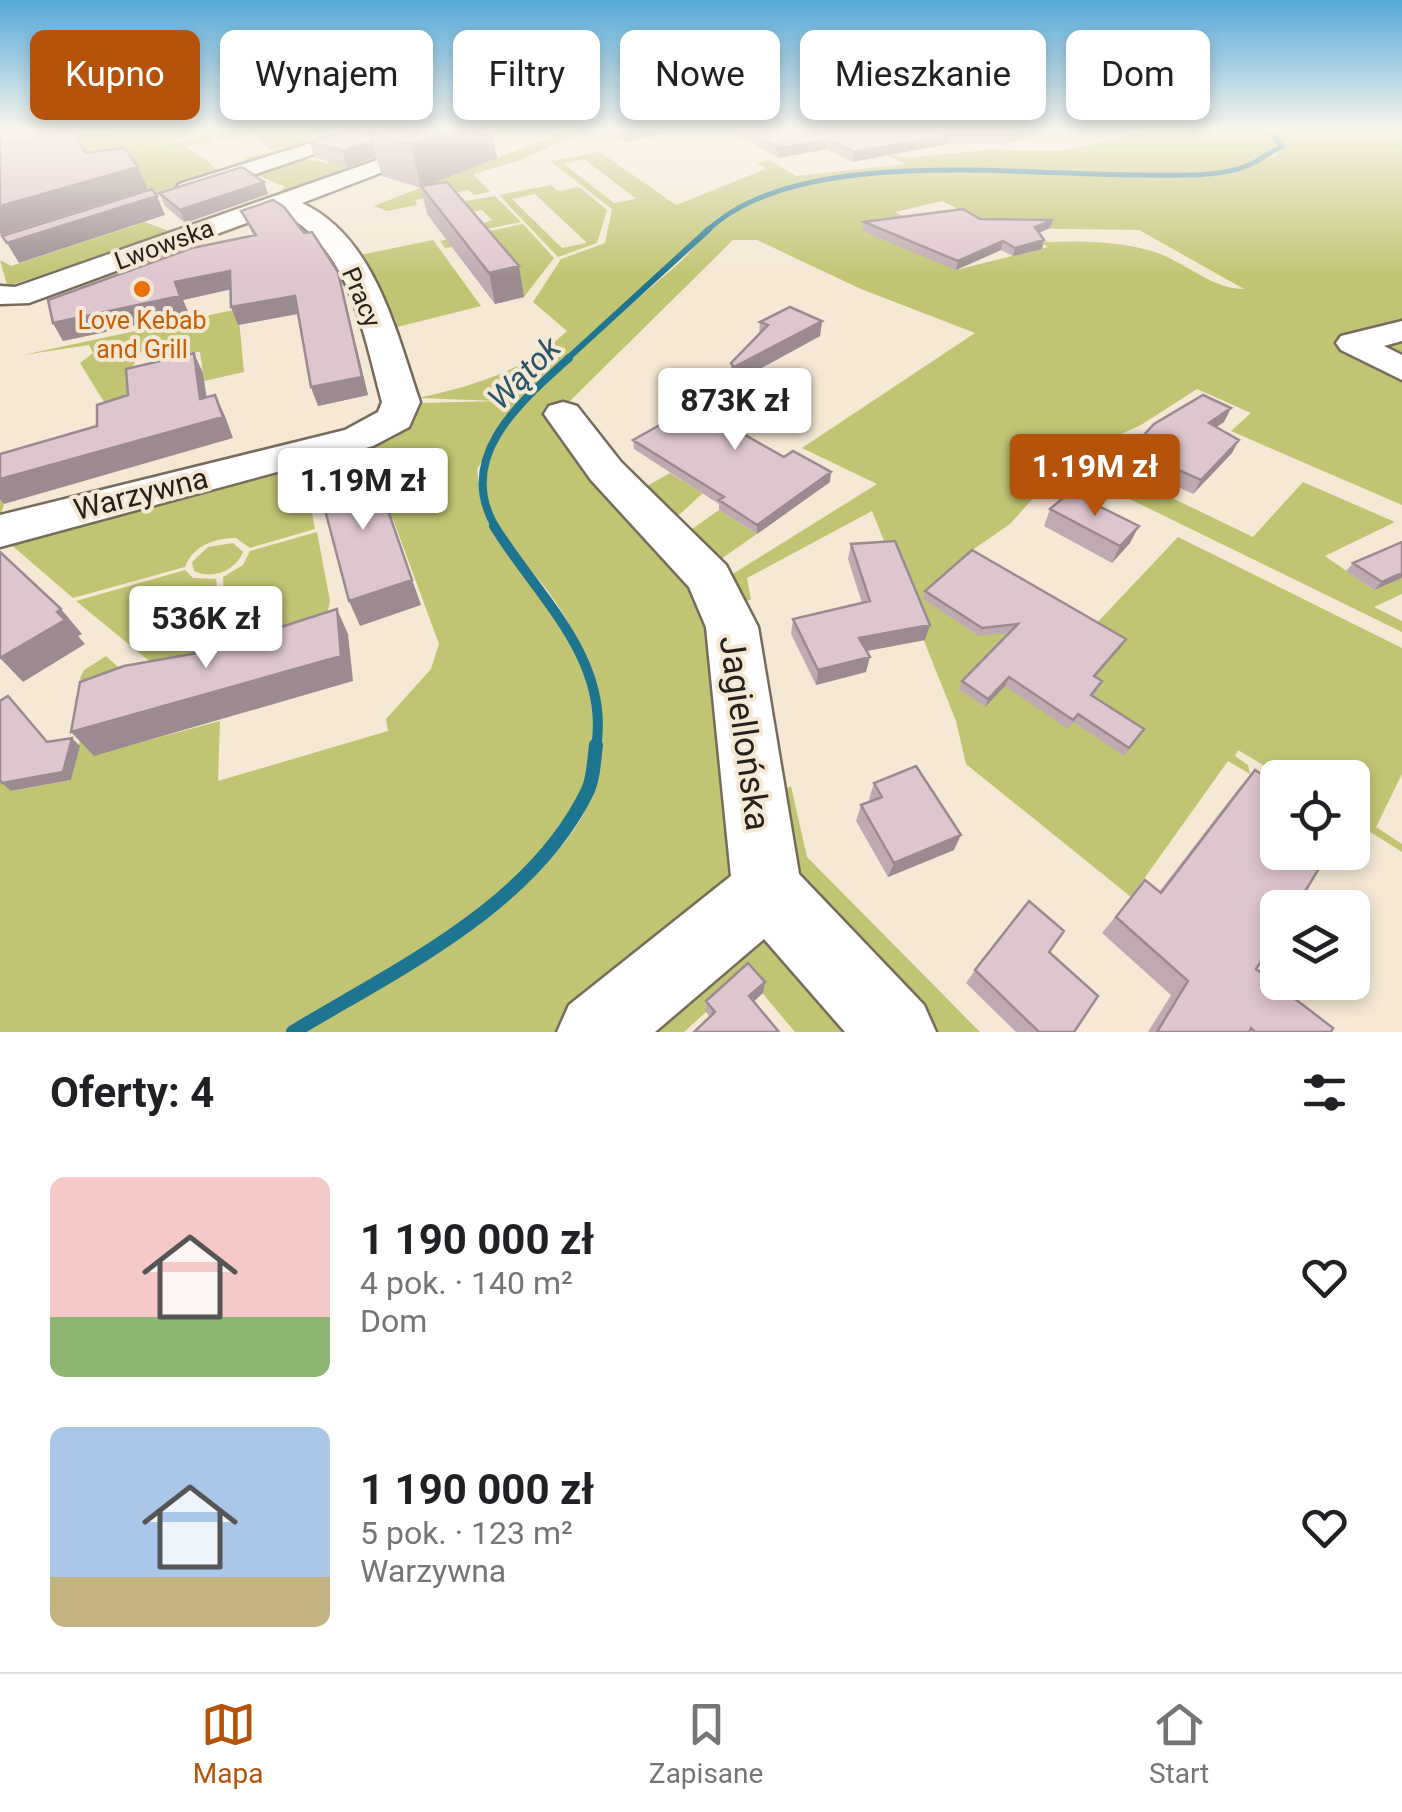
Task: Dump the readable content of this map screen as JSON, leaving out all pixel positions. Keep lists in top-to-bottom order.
{
  "streets": {
    "street": [
      "Lwowska",
      "Pracy",
      "Warzywna",
      "Jagiellońska"
    ]
  },
  "crossings": [
    ["Lwowska", "Pracy"],
    ["Pracy", "Warzywna"]
  ],
  "water": ["Wątok"],
  "places": ["Love Kebab and Grill"],
  "page": {
    "chip": [
      "Kupno",
      "Wynajem",
      "Filtry",
      "Nowe",
      "Mieszkanie",
      "Dom"
    ],
    "price": [
      "873K zł",
      "1.19M zł",
      "1.19M zł",
      "536K zł"
    ],
    "heading": "Oferty: 4",
    "list": [
      {
        "name": "1 190 000 zł",
        "note": "4 pok. · 140 m² · Dom"
      },
      {
        "name": "1 190 000 zł",
        "note": "5 pok. · 123 m² · Warzywna"
      }
    ],
    "tabs": ["Mapa", "Zapisane", "Start"]
  }
}
